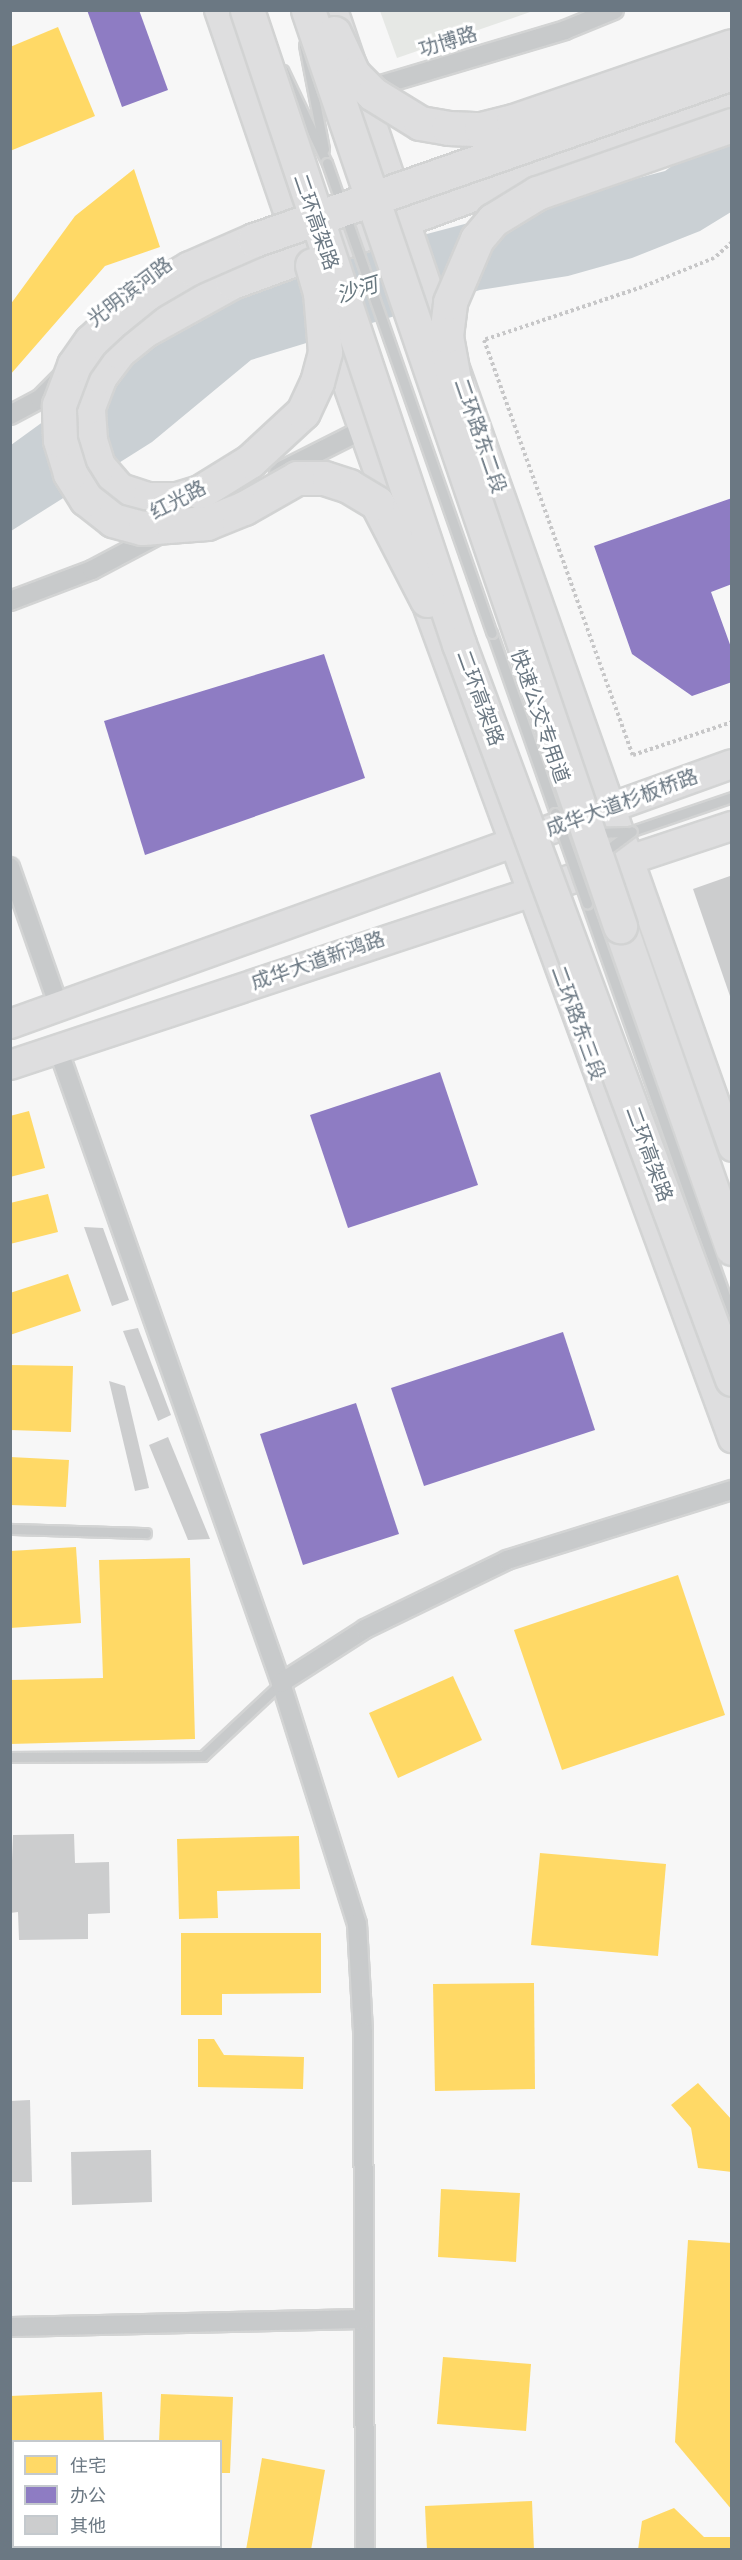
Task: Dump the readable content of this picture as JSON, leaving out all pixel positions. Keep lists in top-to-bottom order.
{
  "streets": {
    "highway": ["二环高架路"],
    "main road": [
      "二环路东二段",
      "成华大道杉板桥路",
      "成华大道新鸿路",
      "二环路东三段"
    ],
    "street": ["功博路", "光明滨河路", "红光路"],
    "lane": ["快速公交专用道"]
  },
  "crossings": [
    ["功博路", "二环路东二段"],
    ["二环高架路", "快速公交专用道"],
    ["二环路东二段", "成华大道杉板桥路"],
    ["二环路东二段", "成华大道新鸿路"],
    ["成华大道杉板桥路", "二环路东三段"],
    ["成华大道新鸿路", "二环路东三段"]
  ],
  "water": ["沙河"],
  "legend": ["住宅", "办公", "其他"]
}
